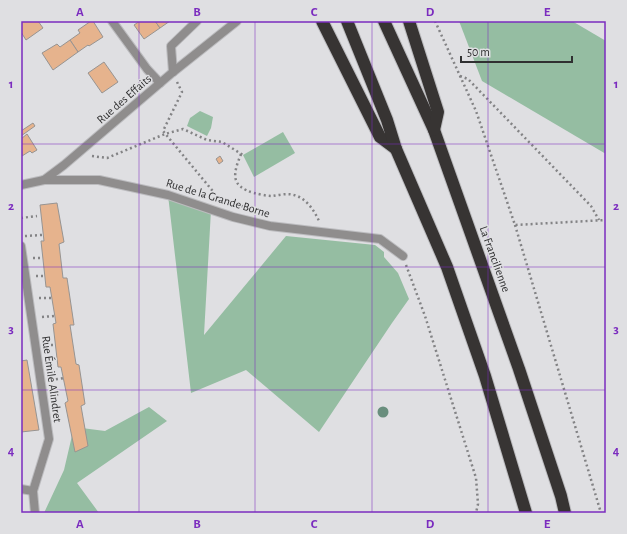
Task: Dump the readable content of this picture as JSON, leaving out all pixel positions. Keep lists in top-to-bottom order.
{
  "streets": {
    "highway": ["La Francilienne"],
    "street": ["Rue des Effaits", "Rue de la Grande Borne", "Rue Émile Alindret"]
  },
  "crossings": [
    ["Rue des Effaits", "Rue de la Grande Borne"]
  ],
  "scale_bar": "50 m",
  "grid": {
    "columns": [
      "A",
      "B",
      "C",
      "D",
      "E"
    ],
    "rows": [
      "1",
      "2",
      "3",
      "4"
    ]
  }
}
